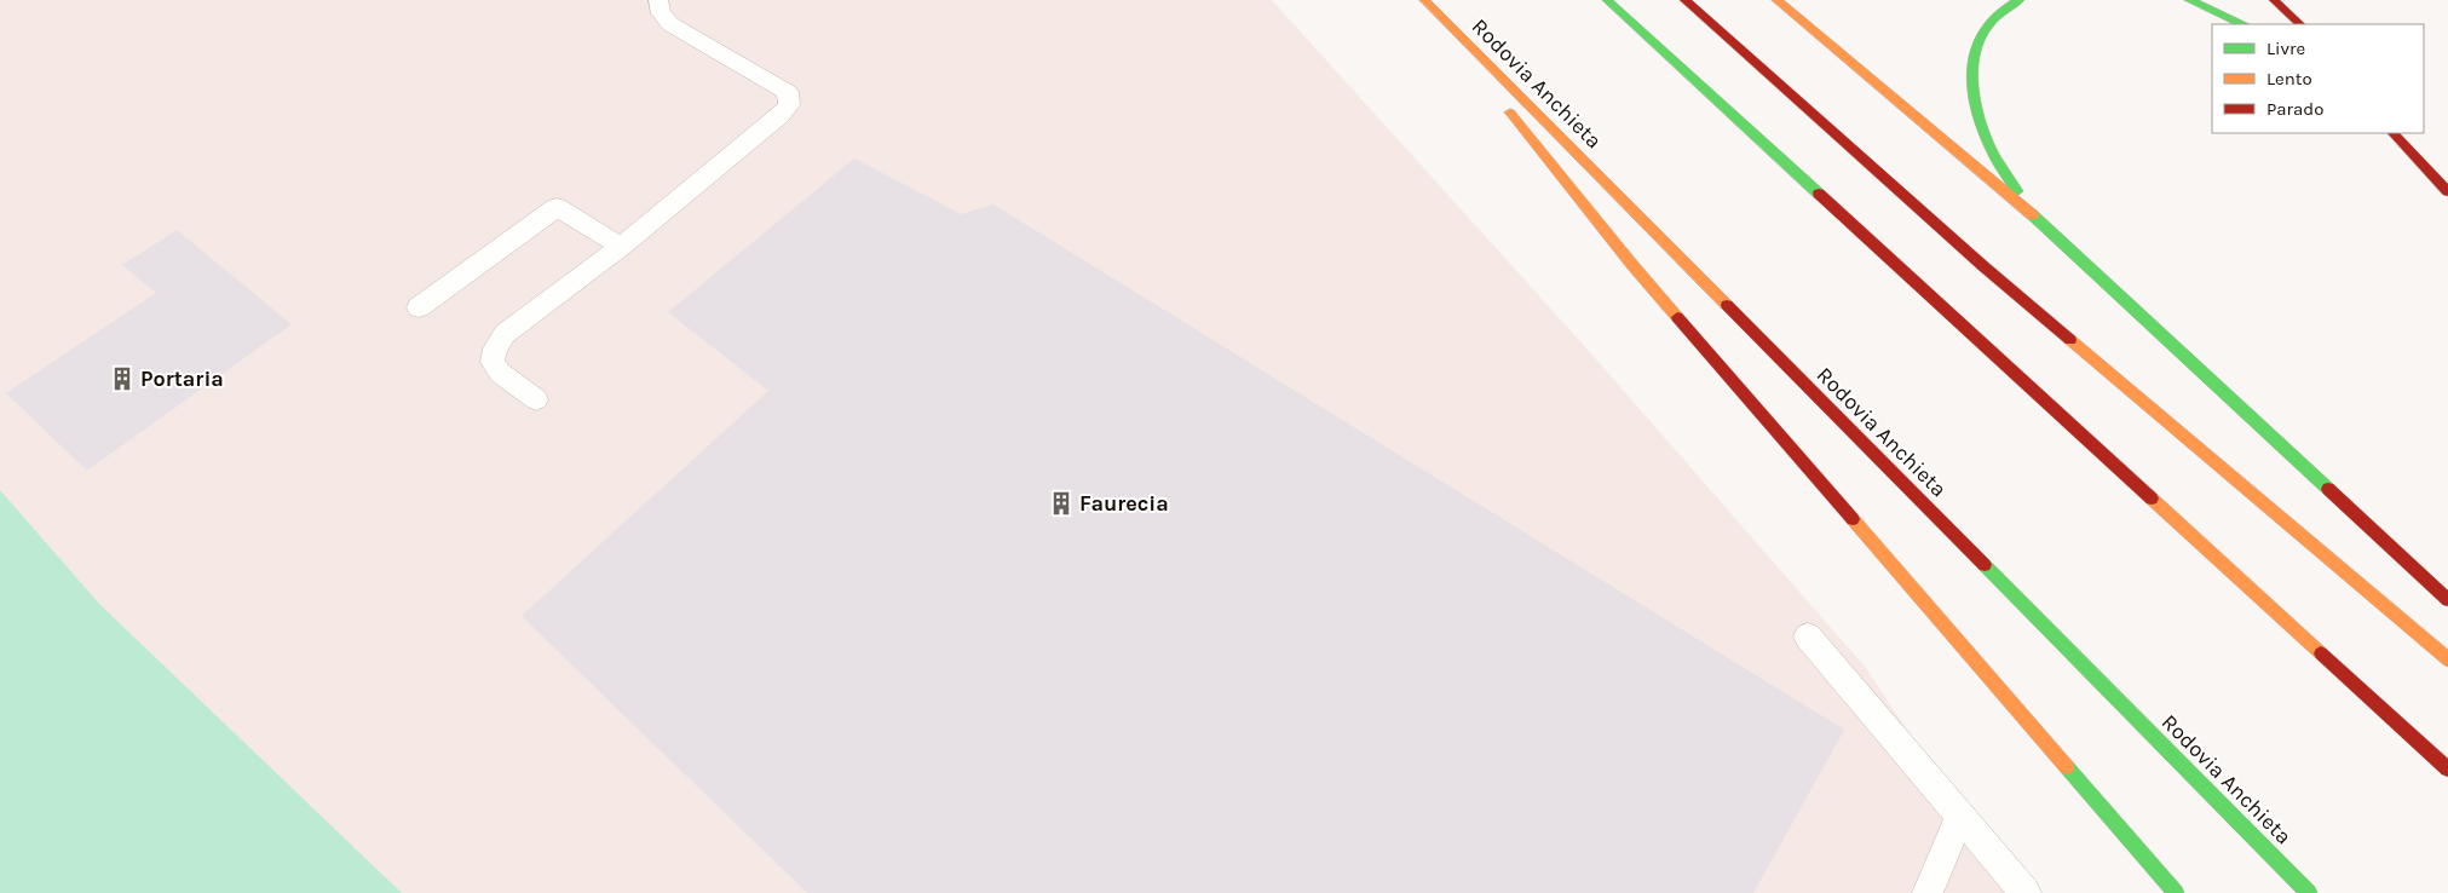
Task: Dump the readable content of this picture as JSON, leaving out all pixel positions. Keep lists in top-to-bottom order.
{
  "streets": {
    "main road": ["Rodovia Anchieta"]
  },
  "places": {
    "building": ["Portaria", "Faurecia"]
  },
  "legend": ["Livre", "Lento", "Parado"]
}
